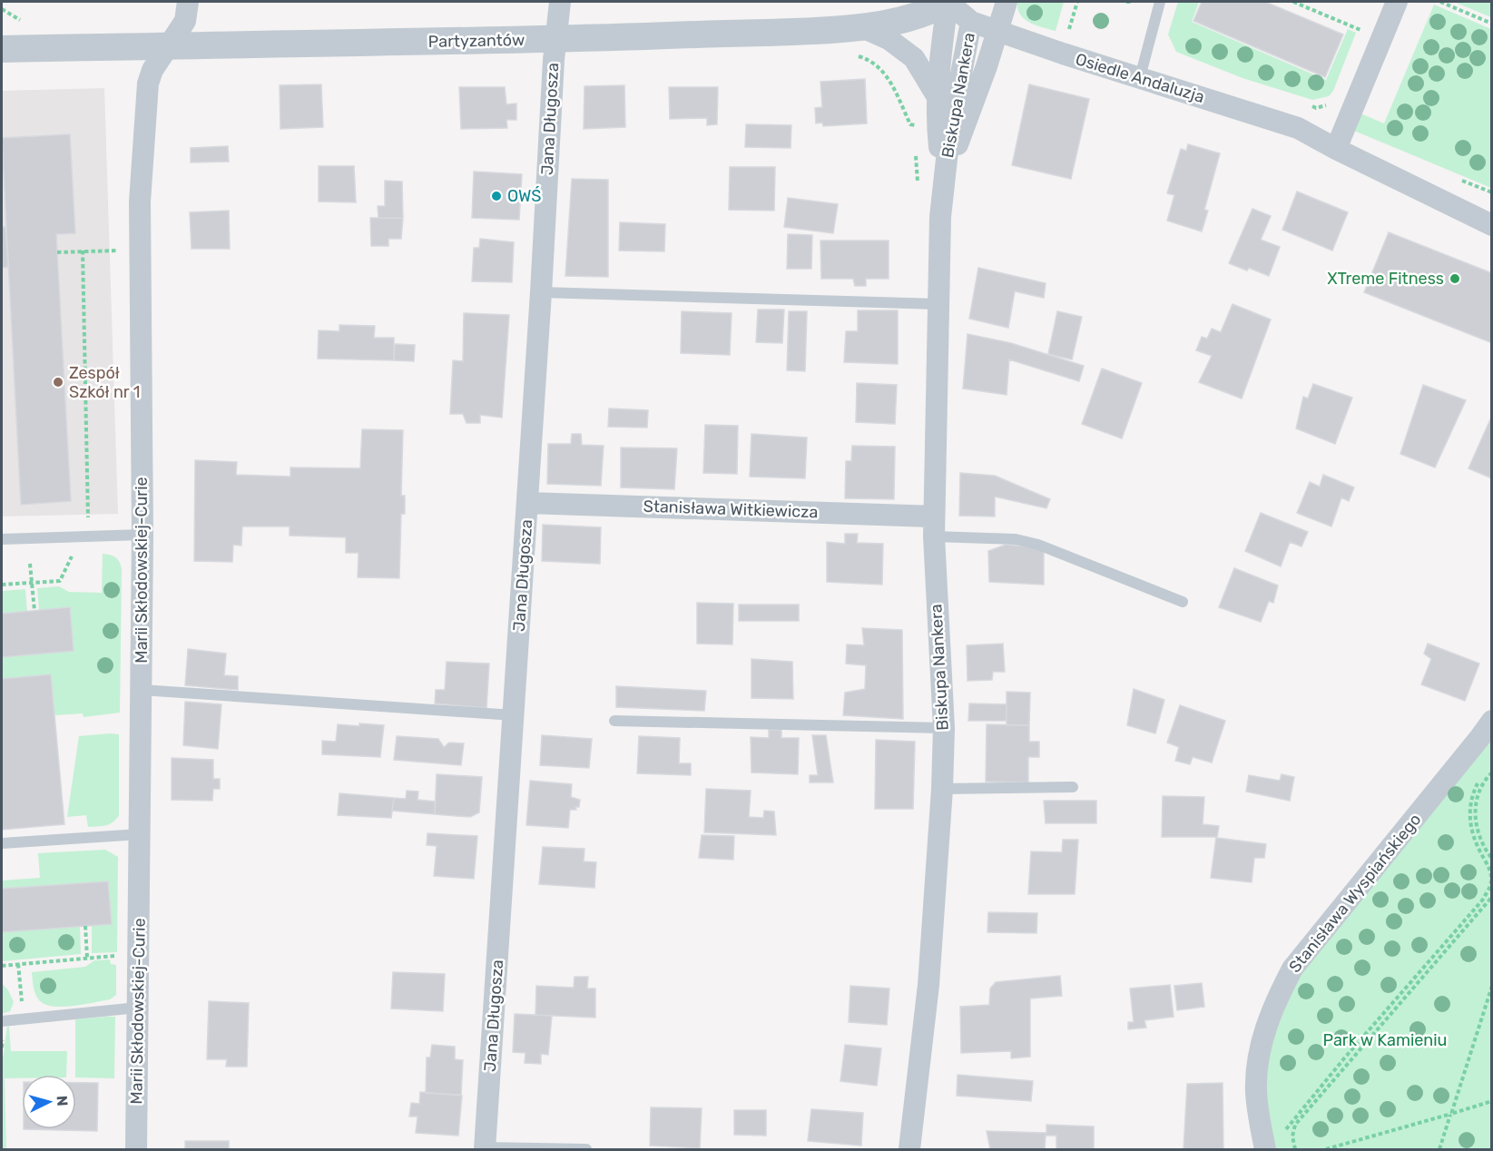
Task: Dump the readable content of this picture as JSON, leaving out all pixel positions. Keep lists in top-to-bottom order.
{
  "streets": {
    "street": [
      "Partyzantów",
      "Osiedle Andaluzja",
      "Biskupa Nankera",
      "Jana Długosza",
      "Stanisława Witkiewicza",
      "Marii Skłodowskiej-Curie",
      "Stanisława Wyspiańskiego"
    ]
  },
  "crossings": [
    ["Partyzantów", "Osiedle Andaluzja"],
    ["Partyzantów", "Biskupa Nankera"],
    ["Partyzantów", "Jana Długosza"],
    ["Partyzantów", "Marii Skłodowskiej-Curie"],
    ["Osiedle Andaluzja", "Biskupa Nankera"],
    ["Biskupa Nankera", "Stanisława Witkiewicza"],
    ["Jana Długosza", "Stanisława Witkiewicza"]
  ],
  "parks": ["Park w Kamieniu"],
  "places": ["OWŚ", "XTreme Fitness", "Zespół Szkół nr 1"],
  "north": "right"
}
